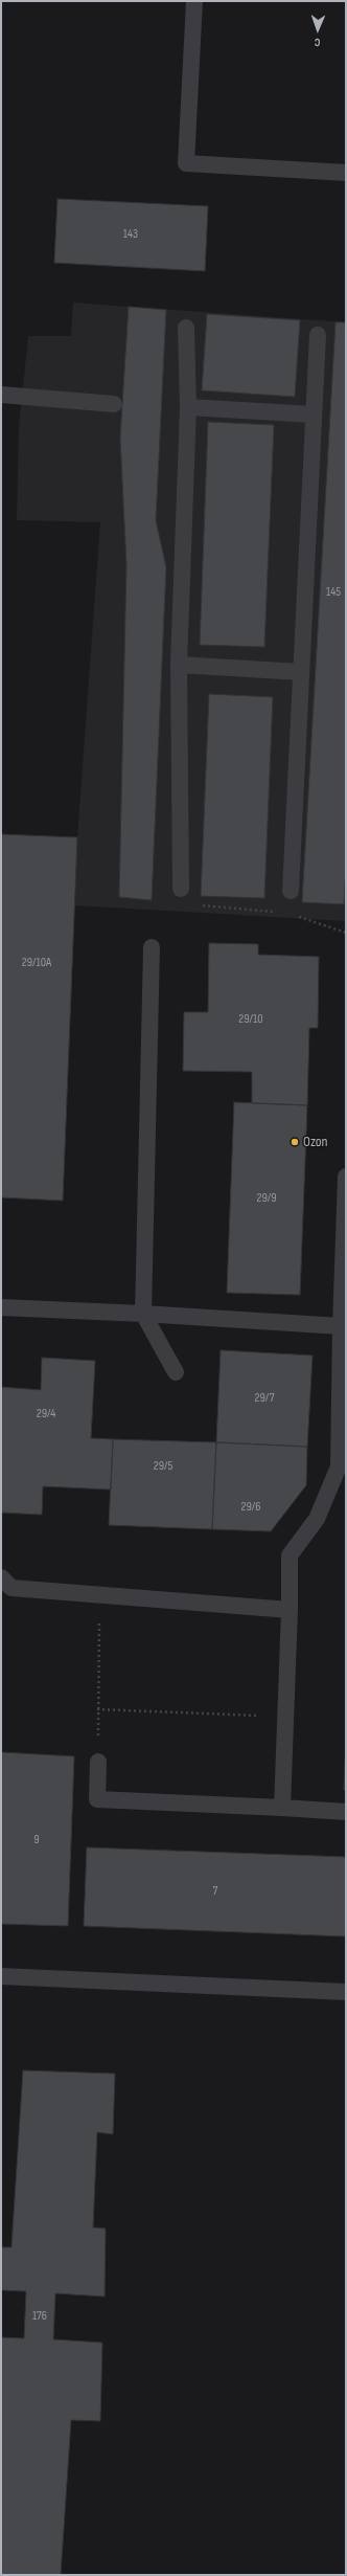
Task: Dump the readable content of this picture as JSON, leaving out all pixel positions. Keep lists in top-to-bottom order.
{
  "places": ["Ozon"],
  "house_numbers": [
    "143",
    "145",
    "29/10А",
    "29/10",
    "29/9",
    "29/7",
    "29/4",
    "29/5",
    "29/6",
    "9",
    "7",
    "176"
  ],
  "north": "bottom"
}
